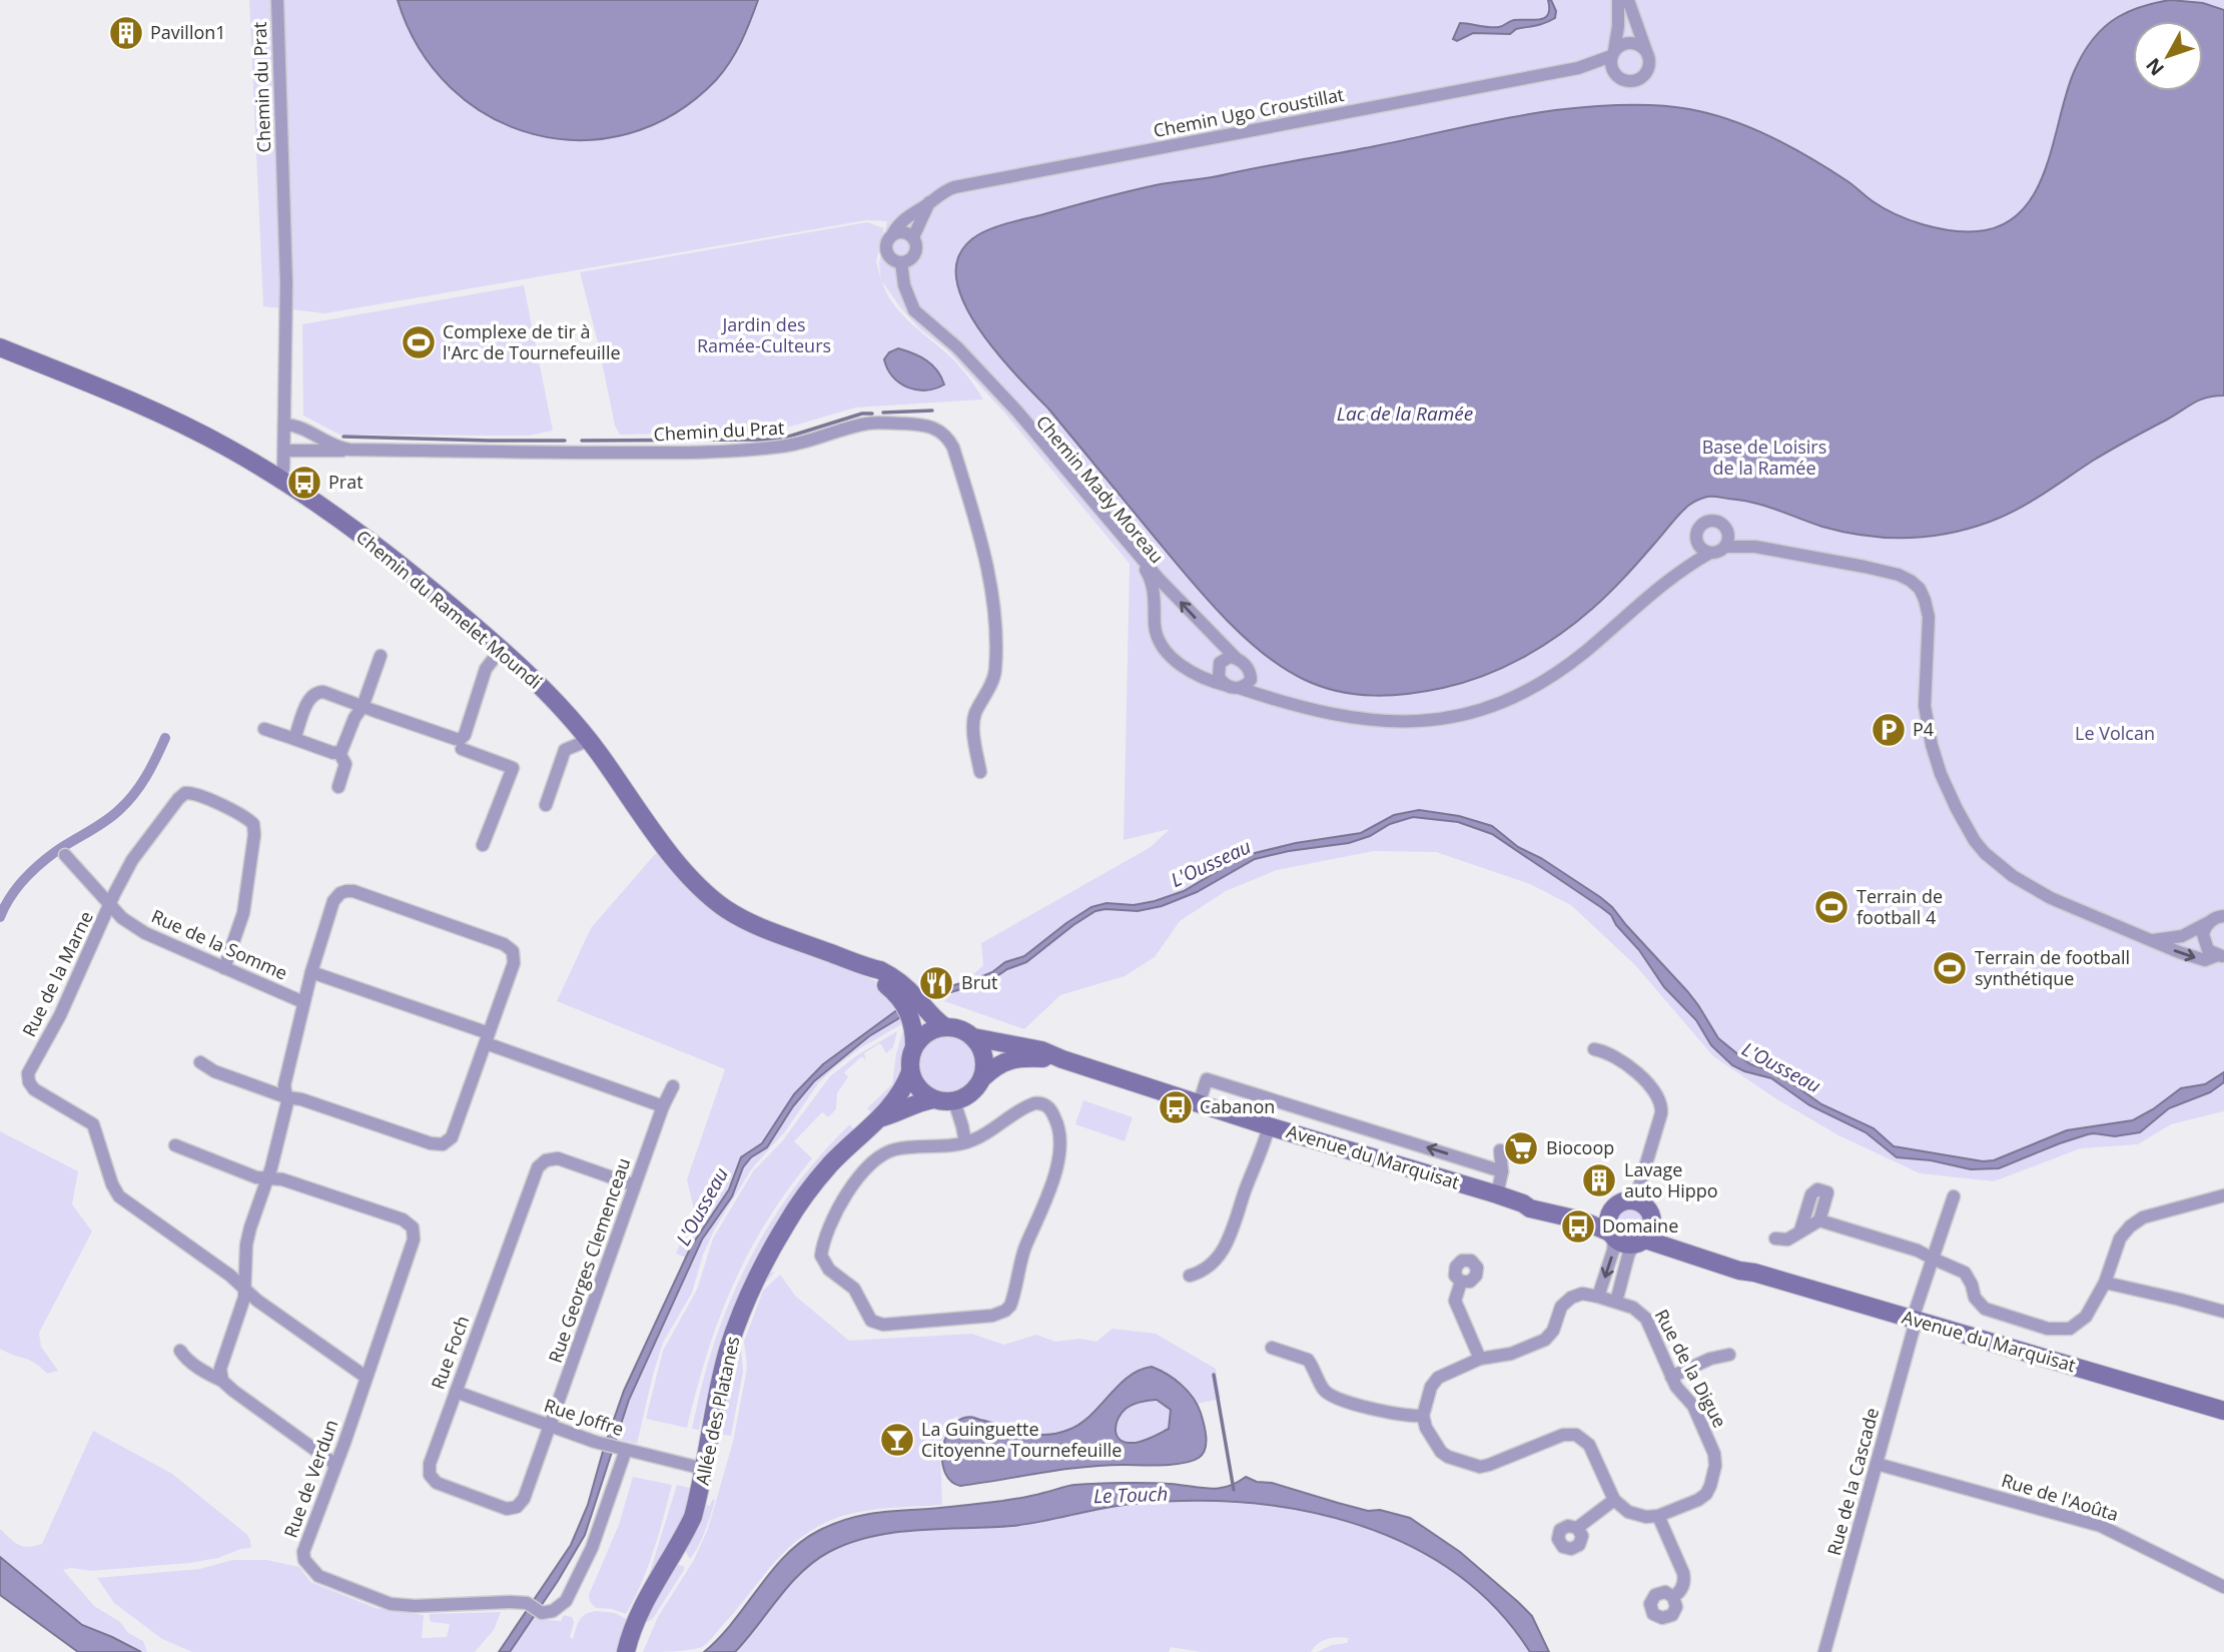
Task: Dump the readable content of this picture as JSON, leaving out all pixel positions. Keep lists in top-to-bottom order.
{
  "streets": {
    "main road": ["Chemin du Ramelet Moundi", "Avenue du Marquisat", "Allée des Platanes"],
    "street": [
      "Chemin du Prat",
      "Chemin Ugo Croustillat",
      "Chemin Mady Moreau",
      "Rue de la Somme",
      "Rue de la Marne",
      "Rue Georges Clemenceau",
      "Rue Foch",
      "Rue de la Digue",
      "Rue Joffre",
      "Rue de Verdun",
      "Rue de la Cascade",
      "Rue de l'Aoûta"
    ]
  },
  "crossings": [
    ["Chemin du Prat", "Chemin du Ramelet Moundi"],
    ["Chemin Ugo Croustillat", "Chemin Mady Moreau"],
    ["Chemin du Ramelet Moundi", "Avenue du Marquisat"],
    ["Chemin du Ramelet Moundi", "Allée des Platanes"],
    ["Rue de la Somme", "Rue de la Marne"],
    ["Rue de la Marne", "Rue de Verdun"],
    ["Avenue du Marquisat", "Allée des Platanes"],
    ["Avenue du Marquisat", "Rue de la Cascade"],
    ["Rue Georges Clemenceau", "Rue Foch"],
    ["Rue Georges Clemenceau", "Rue Joffre"],
    ["Rue Foch", "Rue Joffre"],
    ["Allée des Platanes", "Rue Joffre"],
    ["Rue Joffre", "Rue de Verdun"],
    ["Rue de la Cascade", "Rue de l'Aoûta"]
  ],
  "water": ["Lac de la Ramée", "L'Ousseau", "Le Touch"],
  "parks": ["Jardin des Ramée-Culteurs", "Base de Loisirs de la Ramée", "Le Volcan"],
  "places": {
    "building": ["Pavillon1", "Lavage auto Hippo"],
    "sports": ["Complexe de tir à l'Arc de Tournefeuille", "Terrain de football 4", "Terrain de football synthétique"],
    "bus stop": ["Prat", "Cabanon", "Domaine"],
    "parking": ["P4"],
    "restaurant": ["Brut"],
    "supermarket": ["Biocoop"],
    "bar": ["La Guinguette Citoyenne Tournefeuille"]
  },
  "north": "bottom left"
}
